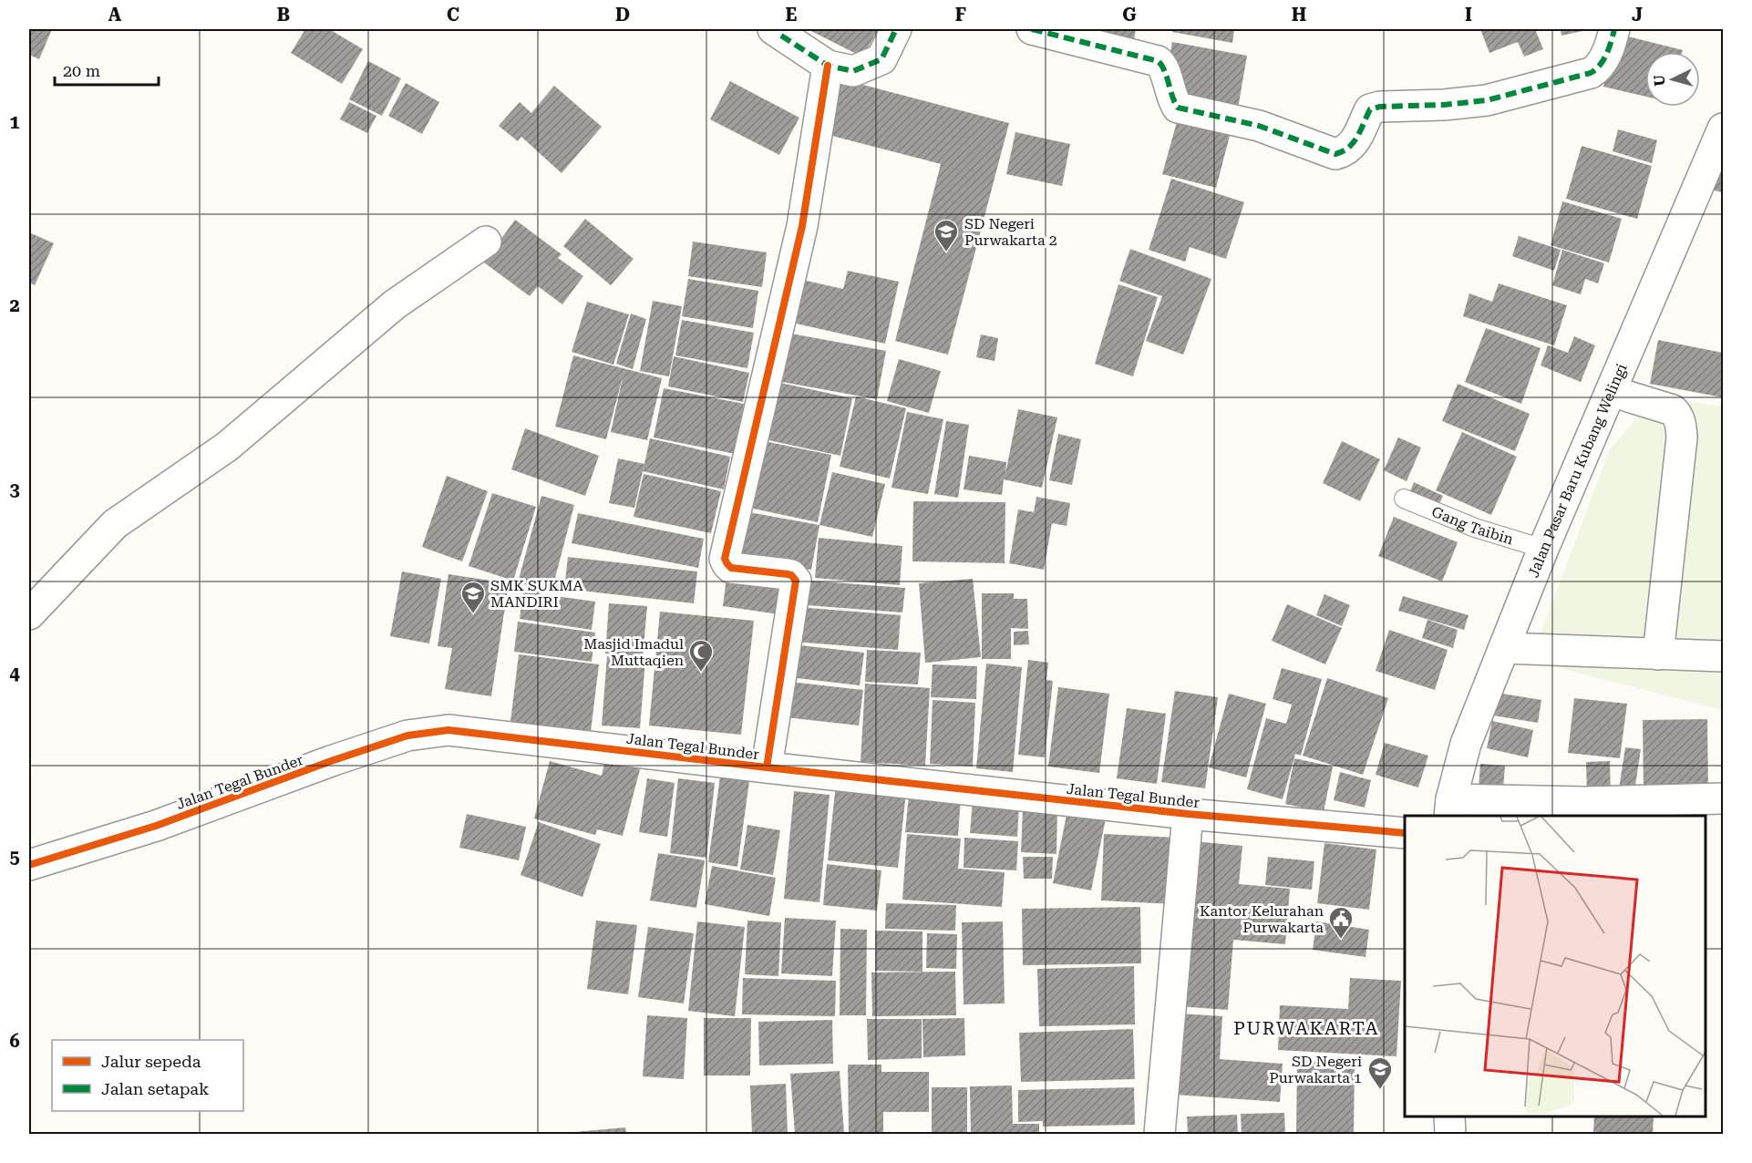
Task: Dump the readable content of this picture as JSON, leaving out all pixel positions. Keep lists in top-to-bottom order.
{
  "streets": {
    "street": ["Jalan Pasar Baru Kubang Welingi", "Jalan Tegal Bunder"],
    "lane": ["Gang Taibin"]
  },
  "crossings": [
    ["Jalan Pasar Baru Kubang Welingi", "Gang Taibin"]
  ],
  "districts": ["PURWAKARTA"],
  "places": {
    "school or university": ["SD Negeri Purwakarta 2", "SMK SUKMA MANDIRI", "SD Negeri Purwakarta 1"],
    "mosque": ["Masjid Imadul Muttaqien"],
    "public building": ["Kantor Kelurahan Purwakarta"]
  },
  "legend": ["Jalur sepeda", "Jalan setapak"],
  "scale_bar": "20 m",
  "north": "left",
  "grid": {
    "columns": [
      "A",
      "B",
      "C",
      "D",
      "E",
      "F",
      "G",
      "H",
      "I",
      "J"
    ],
    "rows": [
      "1",
      "2",
      "3",
      "4",
      "5",
      "6"
    ]
  }
}
